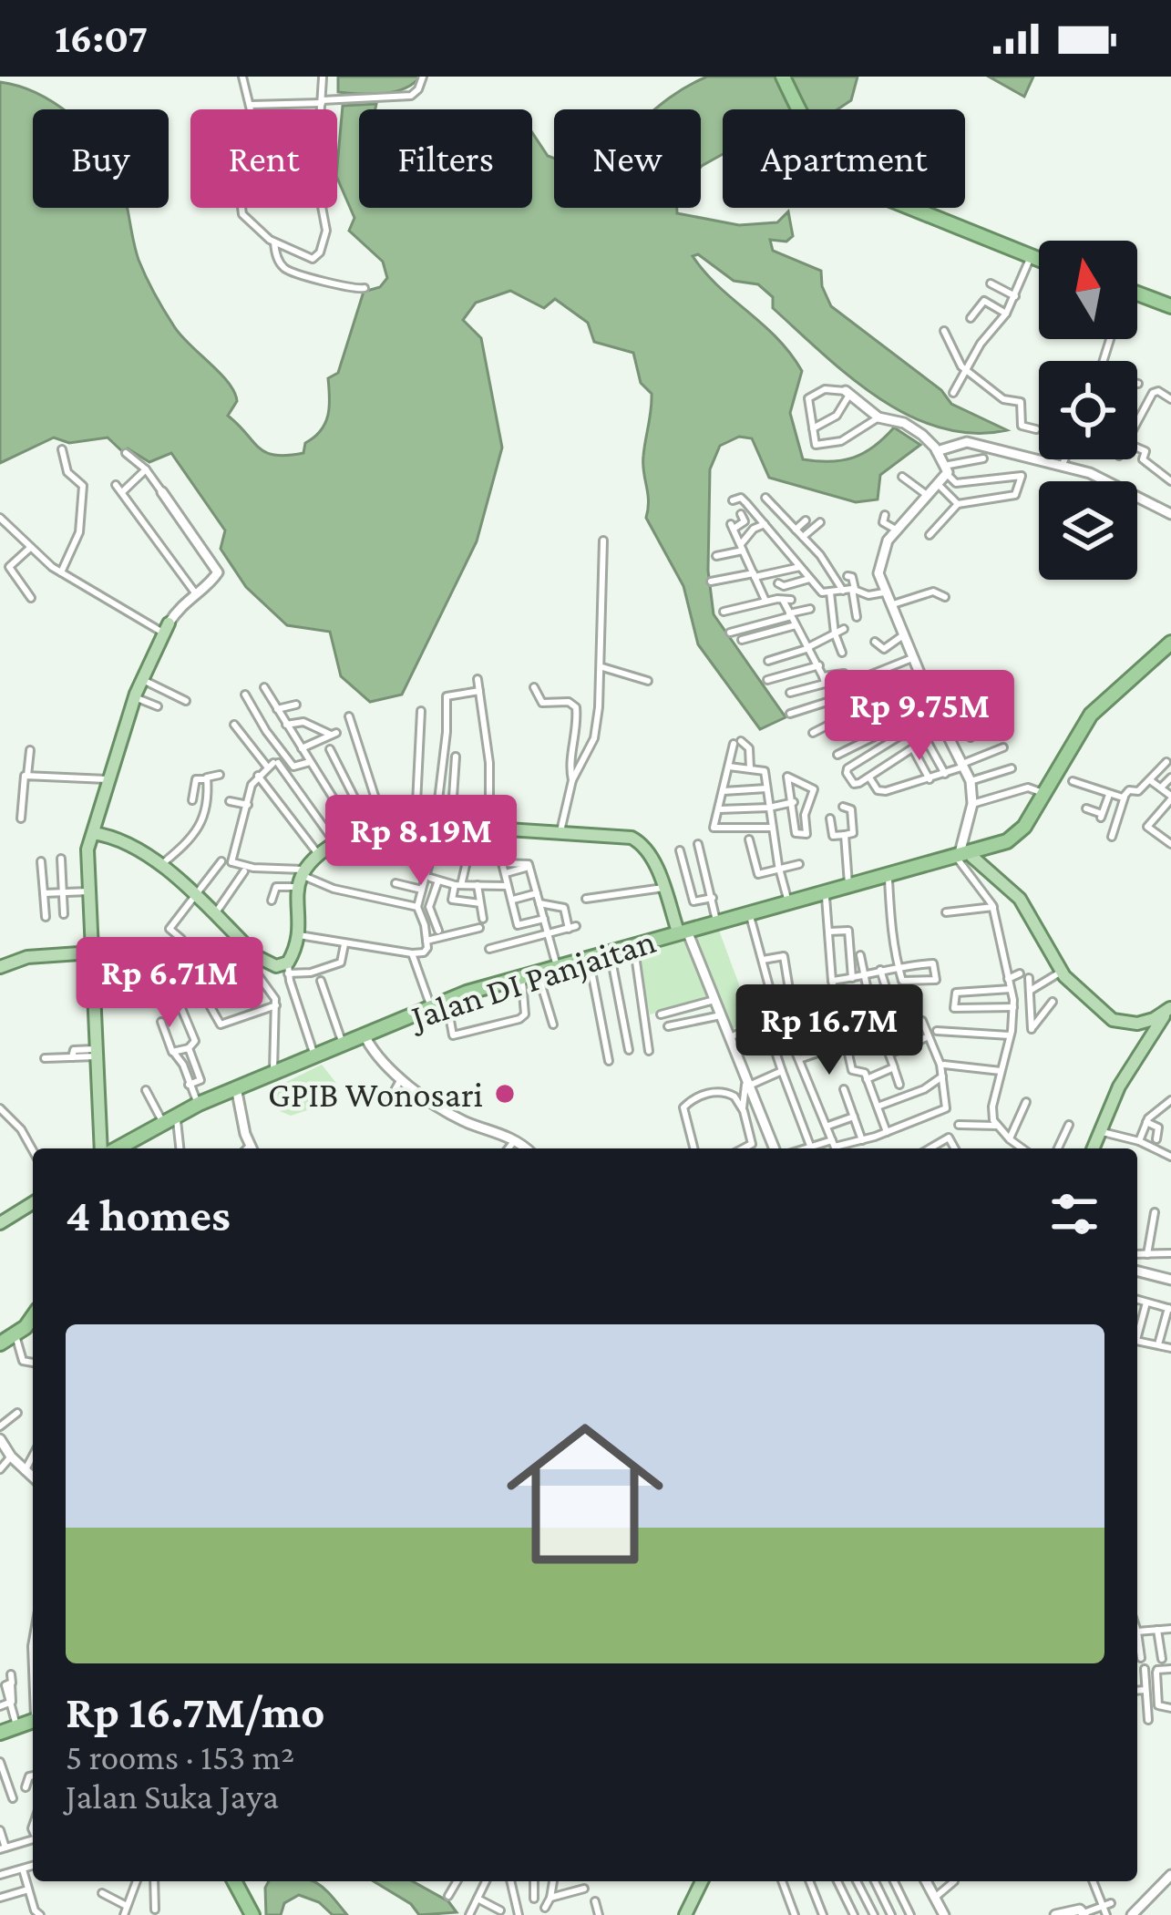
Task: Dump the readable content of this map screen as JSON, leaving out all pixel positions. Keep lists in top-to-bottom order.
{
  "streets": {
    "highway": ["Jalan DI Panjaitan"]
  },
  "places": ["GPIB Wonosari"],
  "north": "top",
  "page": {
    "status": "16:07",
    "chip": [
      "Buy",
      "Rent",
      "Filters",
      "New",
      "Apartment"
    ],
    "price": [
      "Rp 9.75M",
      "Rp 8.19M",
      "Rp 6.71M",
      "Rp 16.7M"
    ],
    "heading": "4 homes",
    "list": [
      {
        "name": "Rp 16.7M/mo",
        "note": "5 rooms · 153 m² · Jalan Suka Jaya"
      }
    ]
  }
}
